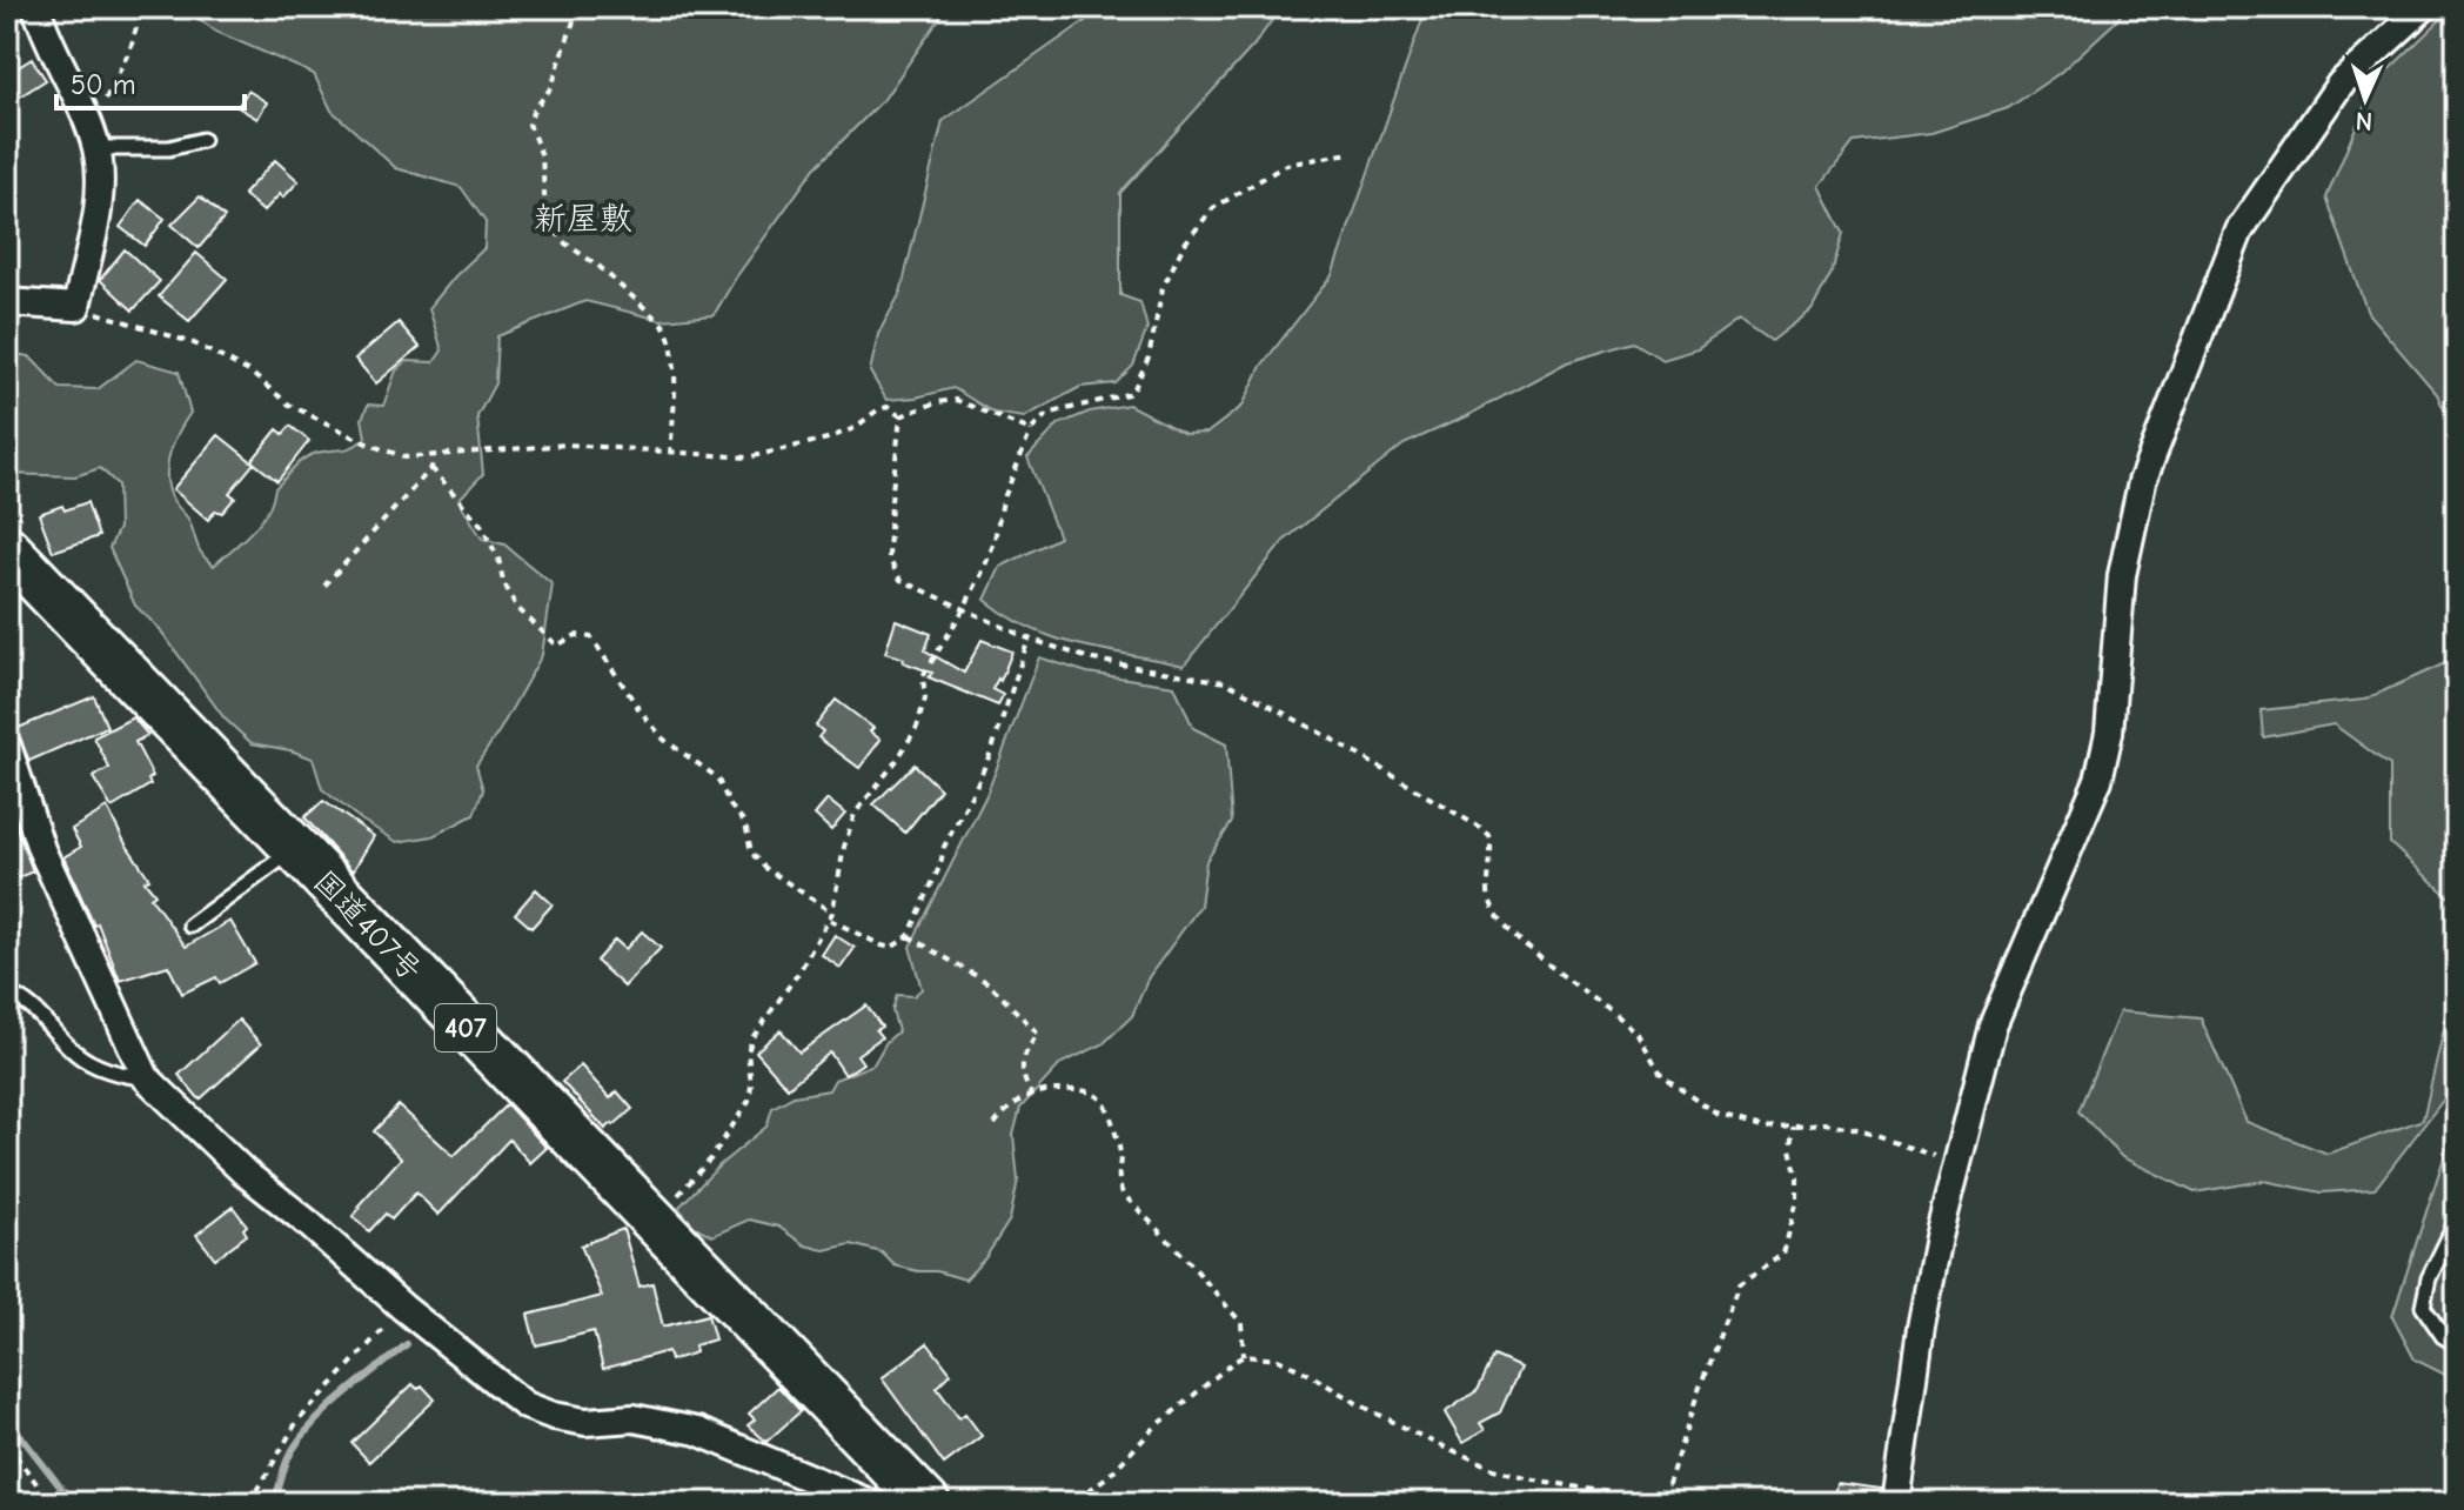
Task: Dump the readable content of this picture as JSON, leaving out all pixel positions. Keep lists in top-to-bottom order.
{
  "streets": {
    "highway": ["国道407号", "407"]
  },
  "districts": ["新屋敷"],
  "scale_bar": "50 m",
  "north": "bottom"
}
